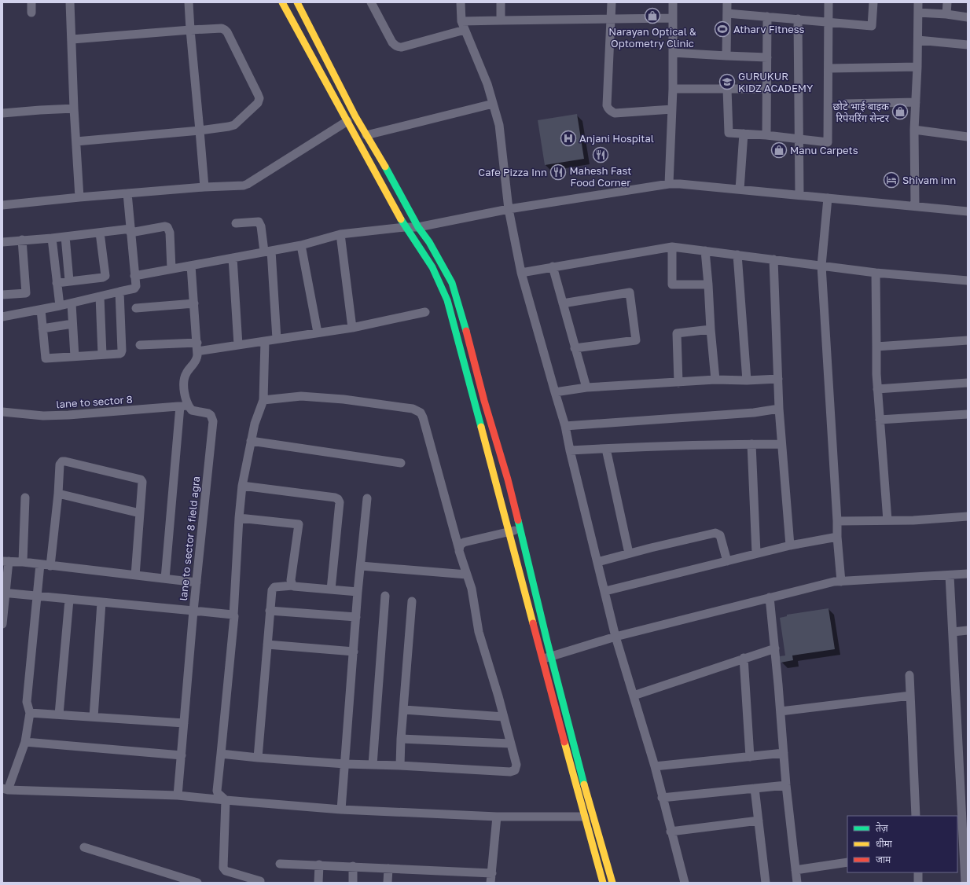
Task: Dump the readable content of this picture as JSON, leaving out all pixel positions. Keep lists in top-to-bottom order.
{
  "streets": {
    "street": ["lane to sector 8", "lane to sector 8 field agra"]
  },
  "crossings": [
    ["lane to sector 8", "lane to sector 8 field agra"]
  ],
  "places": {
    "shop": ["Narayan Optical & Optometry Clinic", "छोटे भाई बाइक रिपेयरिंग सेन्टर", "Manu Carpets"],
    "sports": ["Atharv Fitness"],
    "school or university": ["GURUKUR KIDZ ACADEMY"],
    "hospital": ["Anjani Hospital"],
    "restaurant": ["Mahesh Fast Food Corner", "Cafe Pizza Inn"],
    "hotel": ["Shivam inn"]
  },
  "legend": ["तेज़", "धीमा", "जाम"]
}
